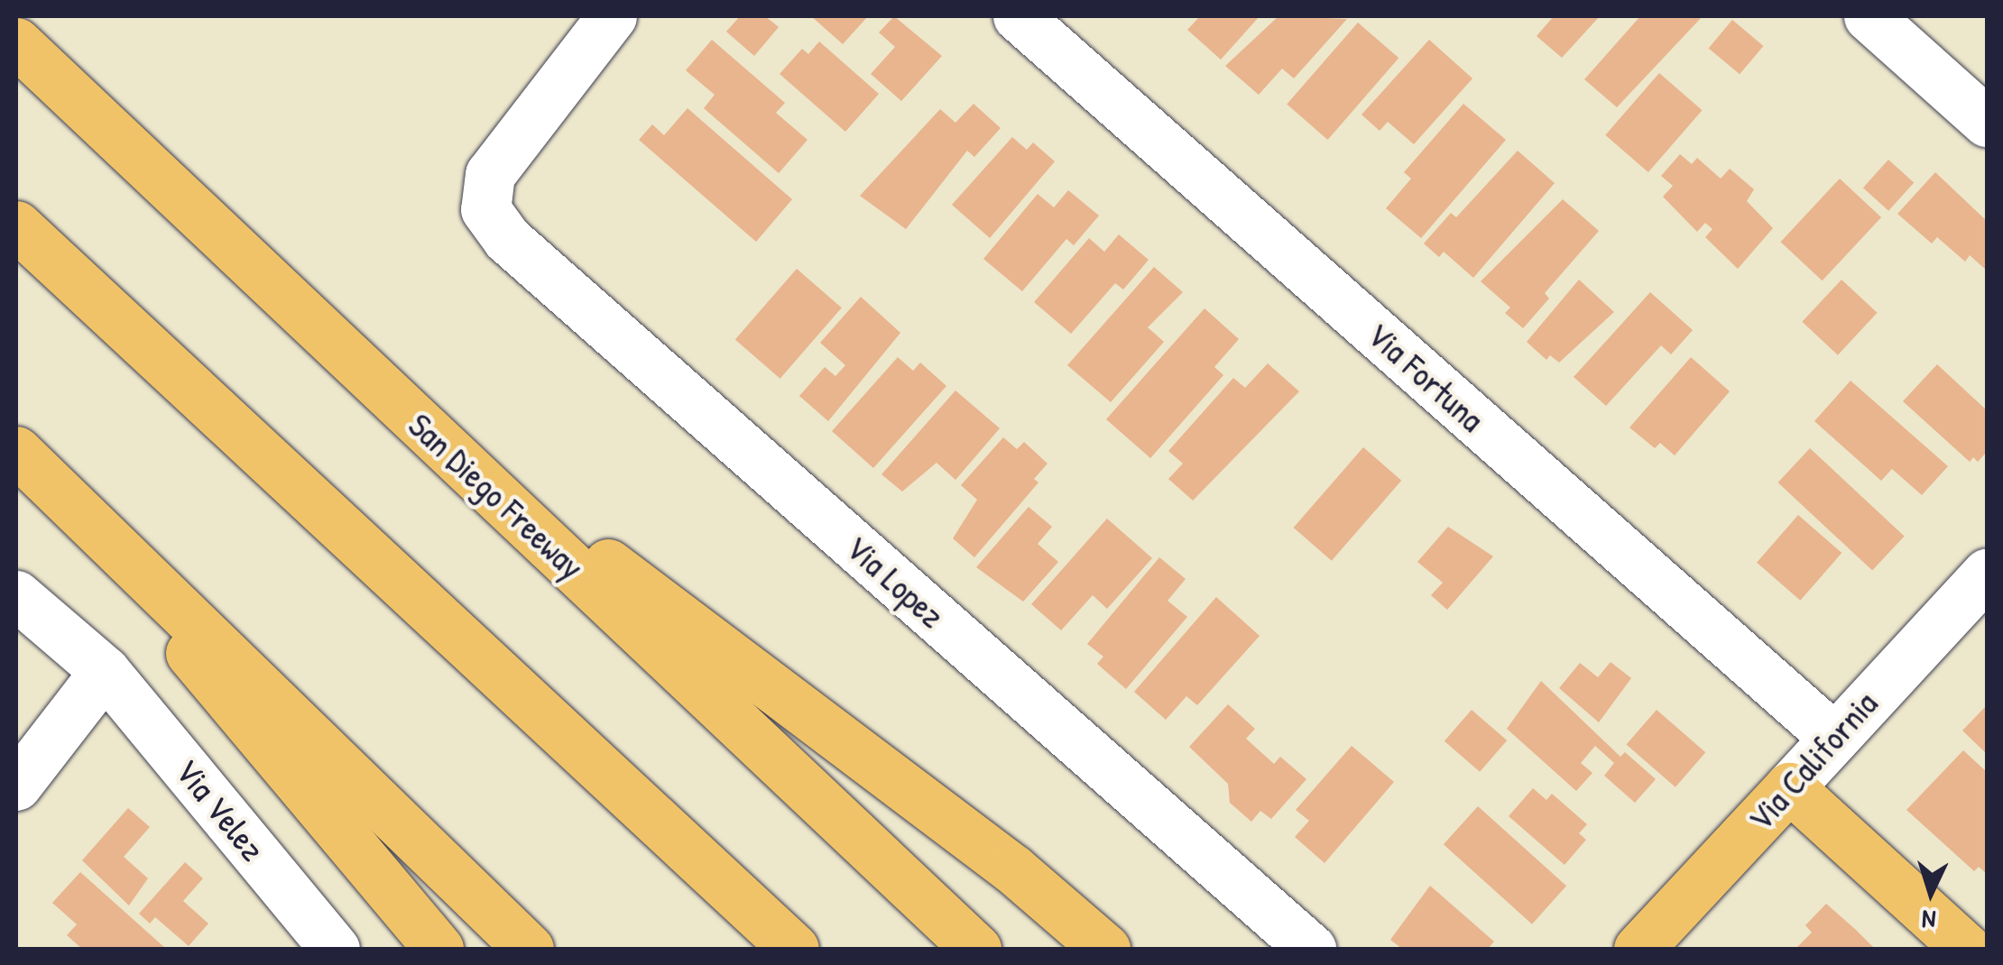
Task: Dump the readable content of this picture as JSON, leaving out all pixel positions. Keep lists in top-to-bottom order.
{
  "streets": {
    "main road": ["San Diego Freeway", "Via California"],
    "street": ["Via Fortuna", "Via Lopez", "Via Velez"]
  },
  "crossings": [
    ["Via Fortuna", "Via California"]
  ],
  "north": "bottom"
}
